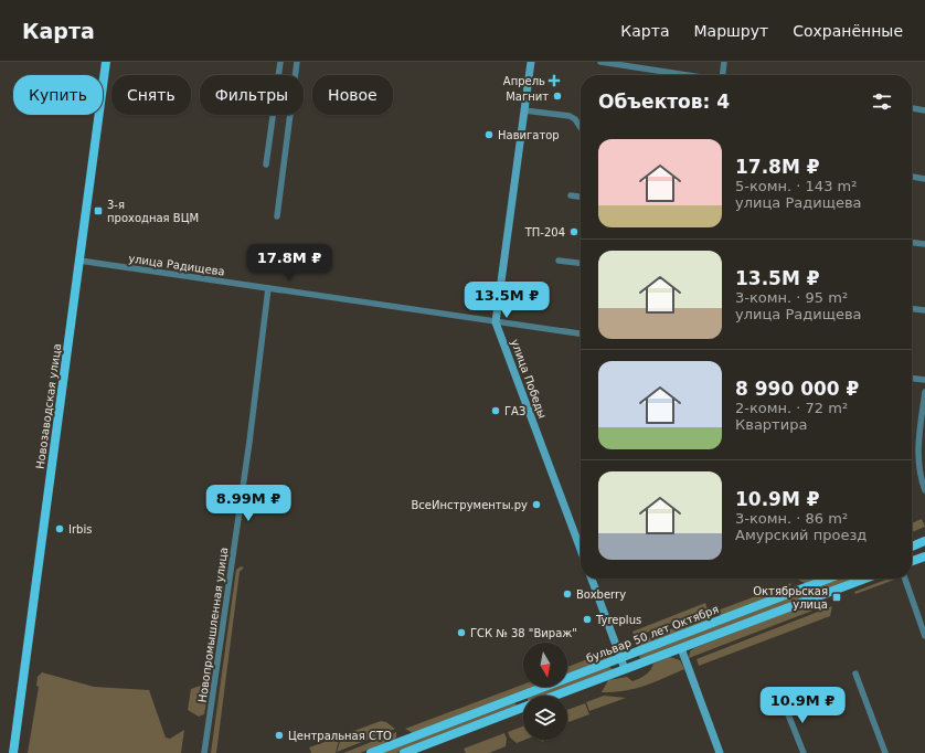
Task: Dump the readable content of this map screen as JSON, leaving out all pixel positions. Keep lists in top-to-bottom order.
{
  "streets": {
    "main road": ["улица Победы", "Новозаводская улица", "бульвар 50 лет Октября"],
    "street": ["улица Радищева", "Новопромышленная улица"]
  },
  "crossings": [
    ["улица Радищева", "улица Победы"],
    ["улица Радищева", "Новозаводская улица"],
    ["улица Радищева", "Новопромышленная улица"]
  ],
  "places": {
    "health": ["Апрель"],
    "other": [
      "Магнит",
      "Навигатор",
      "ТП-204",
      "ГАЗ",
      "ВсеИнструменты.ру",
      "Irbis",
      "Boxberry",
      "Tyreplus",
      "ГСК № 38 \"Вираж\"",
      "Центральная СТО"
    ],
    "transit": ["3-я проходная ВЦМ", "Октябрьская улица"]
  },
  "north": "bottom",
  "page": {
    "header": "Карта",
    "nav": ["Карта", "Маршрут", "Сохранённые"],
    "chip": [
      "Купить",
      "Снять",
      "Фильтры",
      "Новое"
    ],
    "heading": "Объектов: 4",
    "list": [
      {
        "name": "17.8M ₽",
        "note": "5-комн. · 143 m² · улица Радищева"
      },
      {
        "name": "13.5M ₽",
        "note": "3-комн. · 95 m² · улица Радищева"
      },
      {
        "name": "8 990 000 ₽",
        "note": "2-комн. · 72 m² · Квартира"
      },
      {
        "name": "10.9M ₽",
        "note": "3-комн. · 86 m² · Амурский проезд"
      }
    ],
    "price": [
      "17.8M ₽",
      "13.5M ₽",
      "8.99M ₽",
      "10.9M ₽"
    ]
  }
}
